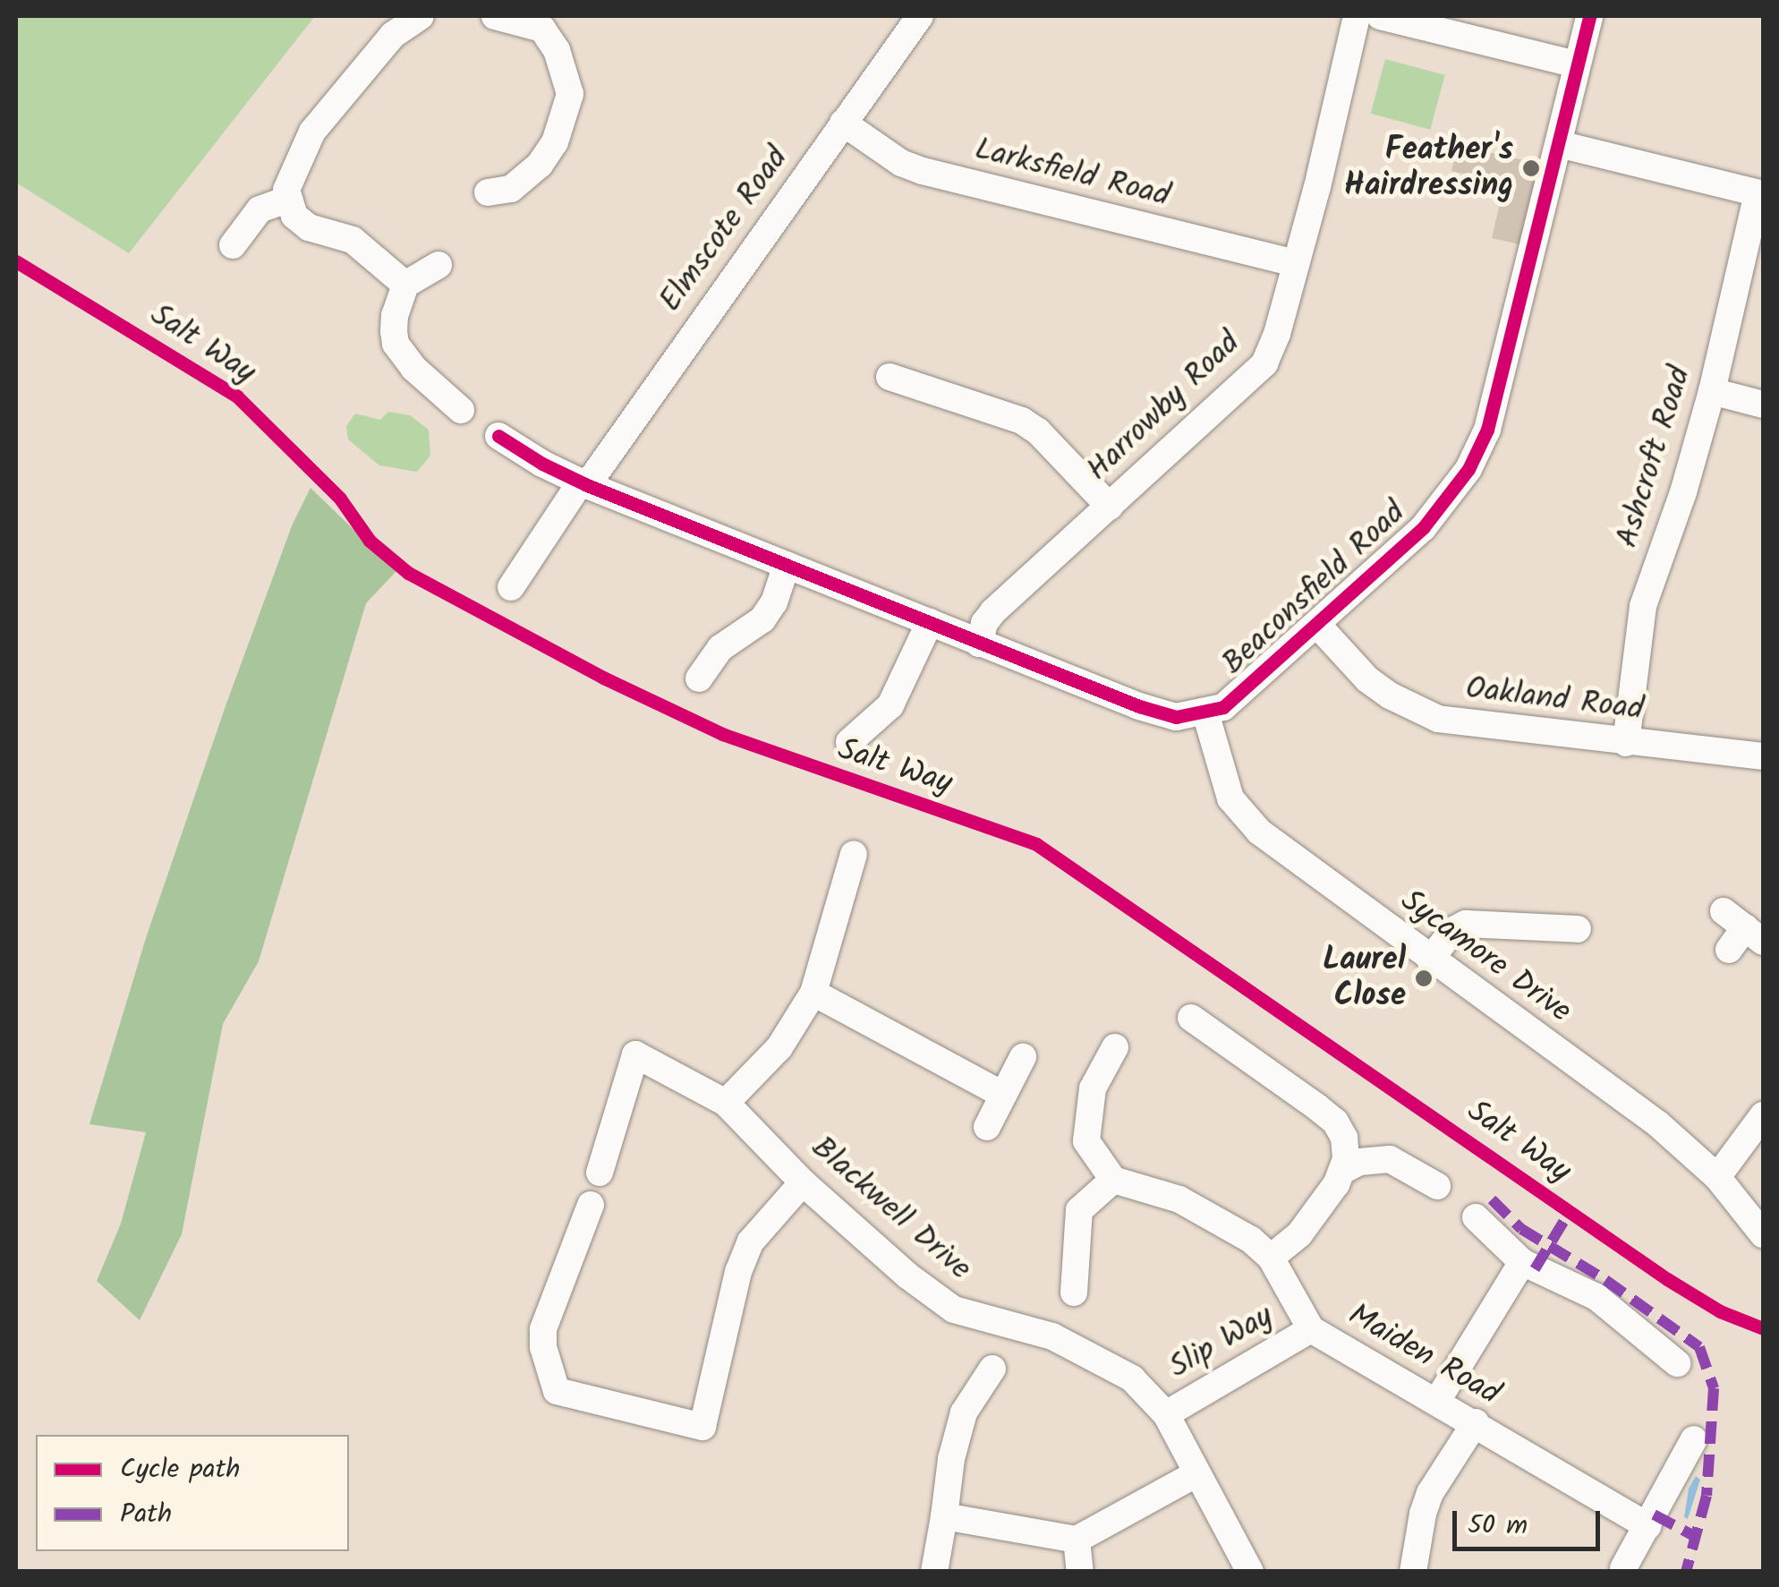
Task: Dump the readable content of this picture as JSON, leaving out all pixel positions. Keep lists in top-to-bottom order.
{
  "streets": {
    "street": [
      "Larksfield Road",
      "Elmscote Road",
      "Harrowby Road",
      "Ashcroft Road",
      "Beaconsfield Road",
      "Oakland Road",
      "Sycamore Drive",
      "Blackwell Drive",
      "Slip Way",
      "Maiden Road"
    ],
    "cycle path": ["Salt Way"]
  },
  "crossings": [
    ["Larksfield Road", "Elmscote Road"],
    ["Larksfield Road", "Harrowby Road"],
    ["Elmscote Road", "Beaconsfield Road"],
    ["Harrowby Road", "Beaconsfield Road"],
    ["Ashcroft Road", "Oakland Road"],
    ["Beaconsfield Road", "Oakland Road"],
    ["Beaconsfield Road", "Sycamore Drive"],
    ["Blackwell Drive", "Slip Way"],
    ["Slip Way", "Maiden Road"]
  ],
  "places": ["Feather's Hairdressing", "Laurel Close"],
  "legend": ["Cycle path", "Path"],
  "scale_bar": "50 m"
}
